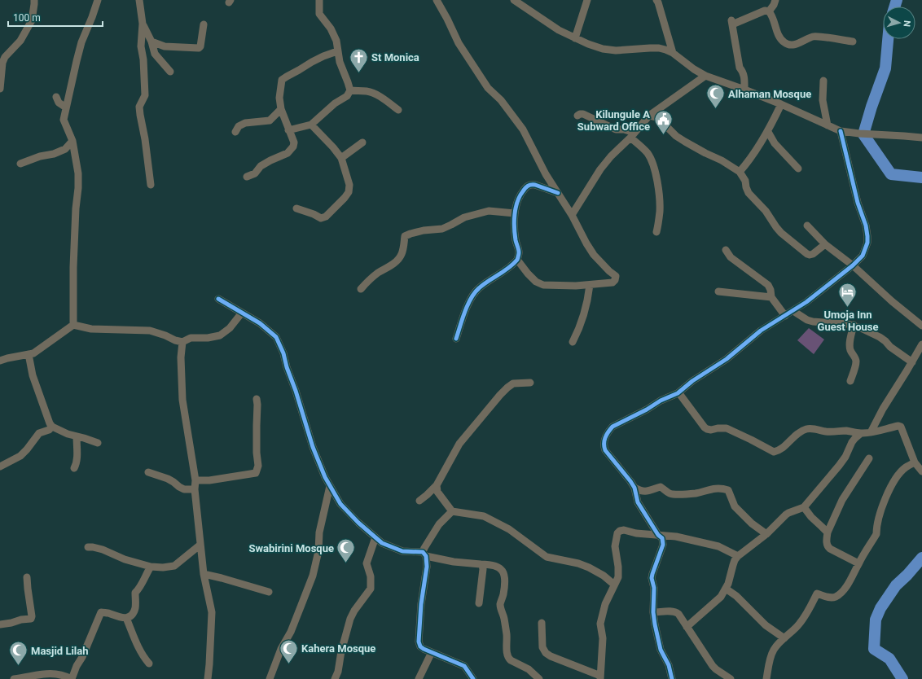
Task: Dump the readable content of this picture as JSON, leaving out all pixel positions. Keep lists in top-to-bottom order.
{
  "places": {
    "church": ["St Monica"],
    "mosque": [
      "Alhaman Mosque",
      "Swabirini Mosque",
      "Kahera Mosque",
      "Masjid Lilah"
    ],
    "public building": ["Kilungule A Subward Office"],
    "hotel": ["Umoja Inn Guest House"]
  },
  "scale_bar": "100 m",
  "north": "right"
}
